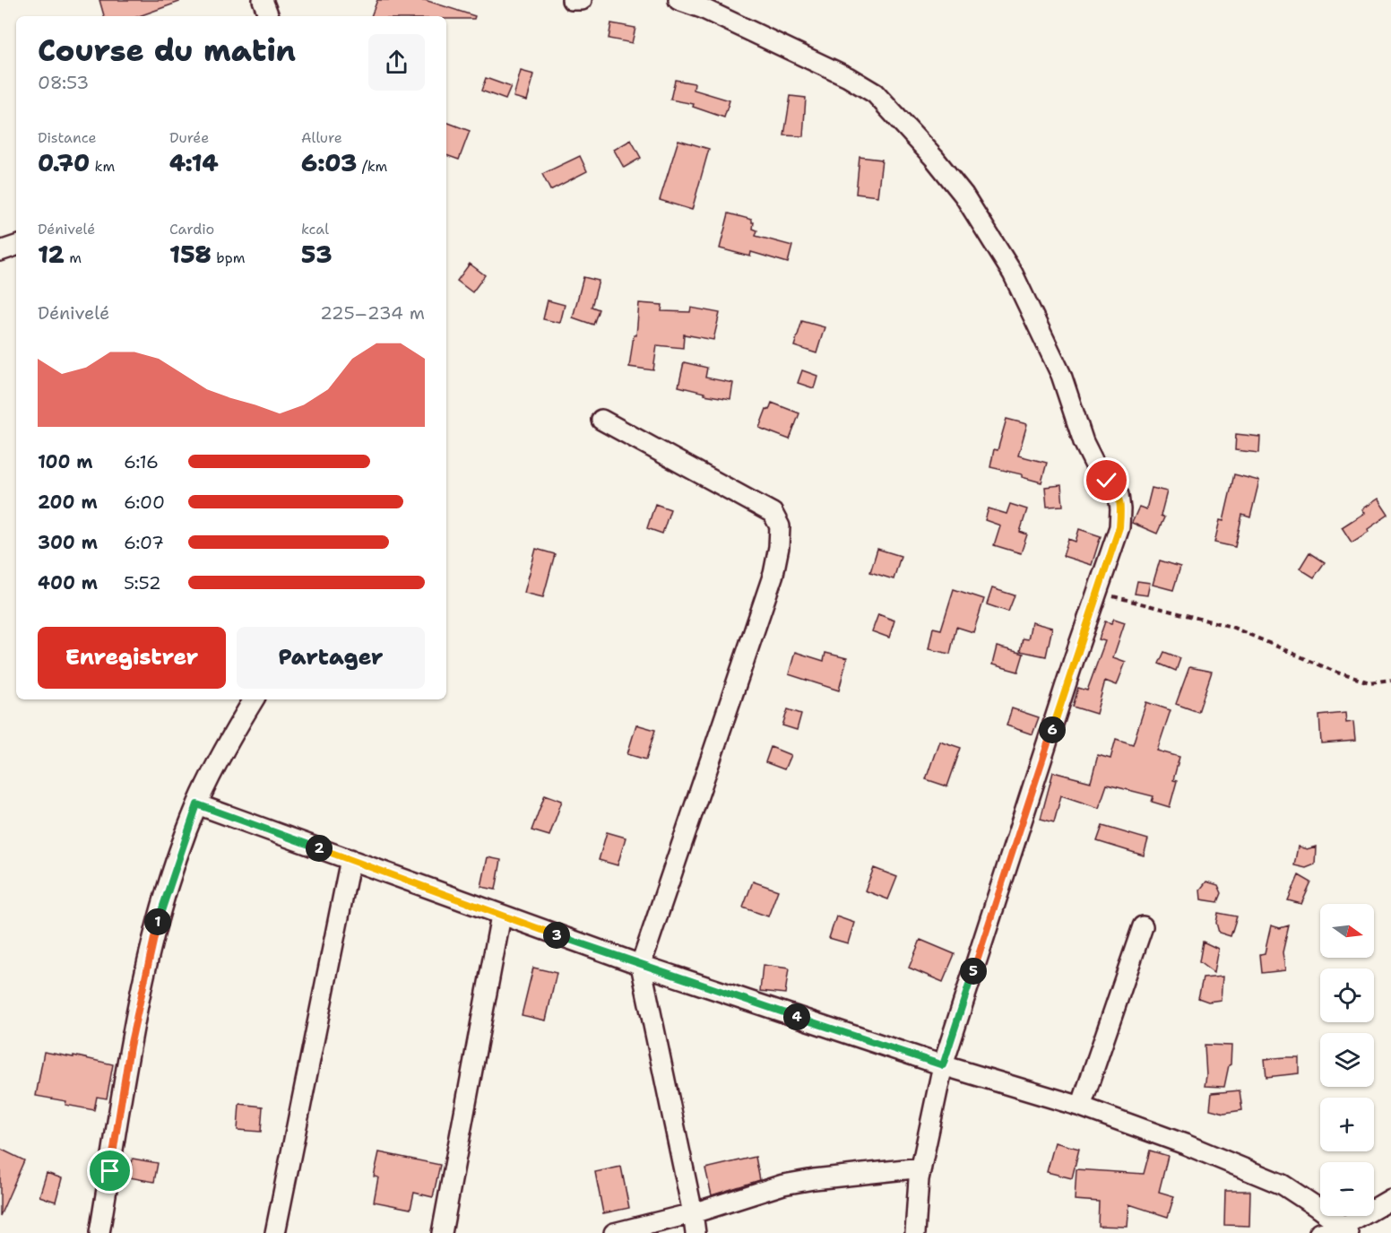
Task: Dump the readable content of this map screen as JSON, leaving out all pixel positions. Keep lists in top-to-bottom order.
{
  "north": "right",
  "page": {
    "heading": ["Course du matin", "08:53"],
    "stats": [
      ["Distance", "0.70 km"],
      ["Durée", "4:14"],
      ["Allure", "6:03 /km"],
      ["Dénivelé", "12 m"],
      ["Cardio", "158 bpm"],
      ["kcal", "53"]
    ],
    "chart": ["Dénivelé", "225–234 m"],
    "list": [
      {
        "name": "100 m",
        "note": "6:16"
      },
      {
        "name": "200 m",
        "note": "6:00"
      },
      {
        "name": "300 m",
        "note": "6:07"
      },
      {
        "name": "400 m",
        "note": "5:52"
      }
    ],
    "buttons": ["Enregistrer", "Partager"],
    "pins": [
      "6",
      "2",
      "1",
      "3",
      "5",
      "4"
    ],
    "map_buttons": ["+", "−"]
  }
}
